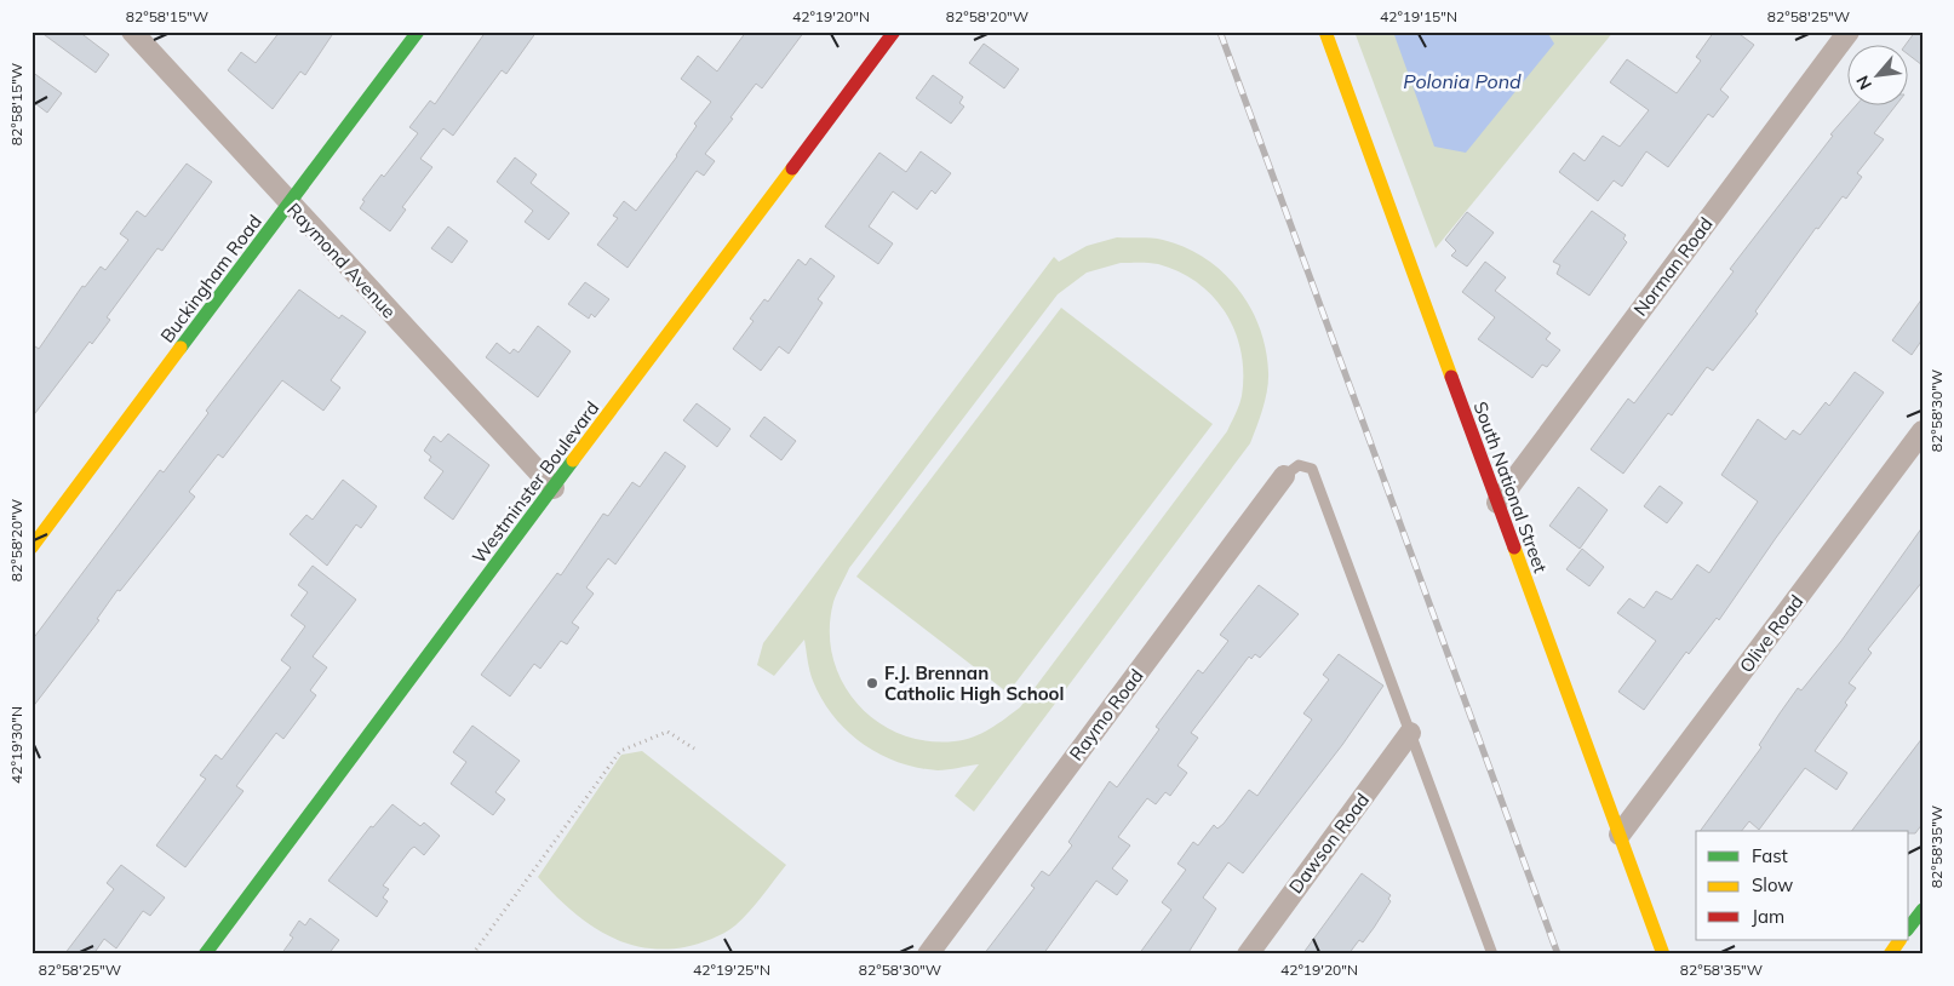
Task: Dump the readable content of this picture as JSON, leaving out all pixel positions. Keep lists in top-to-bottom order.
{
  "streets": {
    "street": [
      "Raymond Avenue",
      "Norman Road",
      "Buckingham Road",
      "Westminster Boulevard",
      "South National Street",
      "Olive Road",
      "Raymo Road",
      "Dawson Road"
    ]
  },
  "crossings": [
    ["Raymond Avenue", "Buckingham Road"],
    ["Raymond Avenue", "Westminster Boulevard"],
    ["Norman Road", "South National Street"],
    ["South National Street", "Olive Road"]
  ],
  "water": ["Polonia Pond"],
  "places": ["F.J. Brennan Catholic High School"],
  "legend": ["Fast", "Slow", "Jam"],
  "north": "bottom left",
  "coordinates": [
    "82°58'15\"W",
    "42°19'20\"N",
    "82°58'20\"W",
    "42°19'15\"N",
    "82°58'25\"W",
    "82°58'30\"W",
    "42°19'30\"N",
    "82°58'35\"W",
    "42°19'25\"N"
  ]
}
